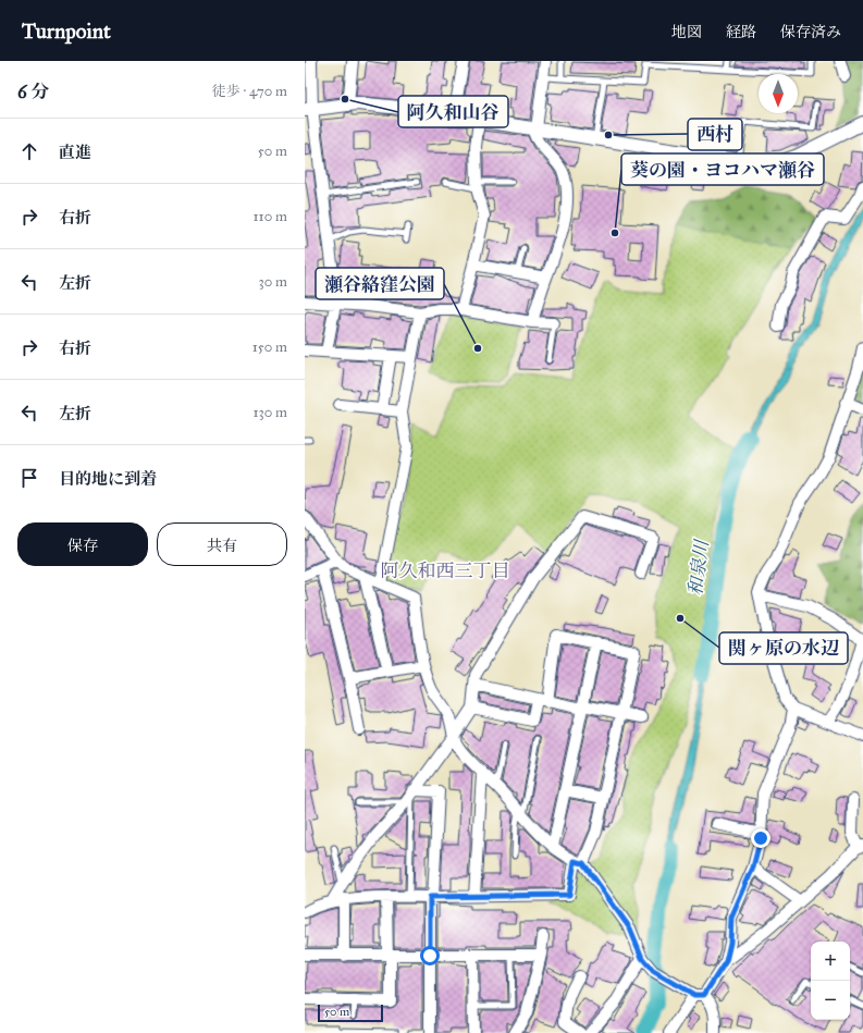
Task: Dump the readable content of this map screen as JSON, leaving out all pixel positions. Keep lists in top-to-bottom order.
{
  "districts": ["阿久和西三丁目"],
  "water": ["和泉川"],
  "places": [
    "阿久和山谷",
    "西村",
    "葵の園・ヨコハマ瀬谷",
    "瀬谷絡窪公園",
    "関ヶ原の水辺"
  ],
  "scale_bar": "50 m",
  "north": "bottom",
  "page": {
    "header": "Turnpoint",
    "nav": ["地図", "経路", "保存済み"],
    "heading": ["6 分", "徒歩 · 470 m"],
    "list": [
      ["直進", "50 m"],
      ["右折", "110 m"],
      ["左折", "30 m"],
      ["右折", "150 m"],
      ["左折", "130 m"],
      "目的地に到着"
    ],
    "buttons": ["保存", "共有"],
    "map_buttons": ["+", "−"],
    "scale": "50 m"
  }
}
